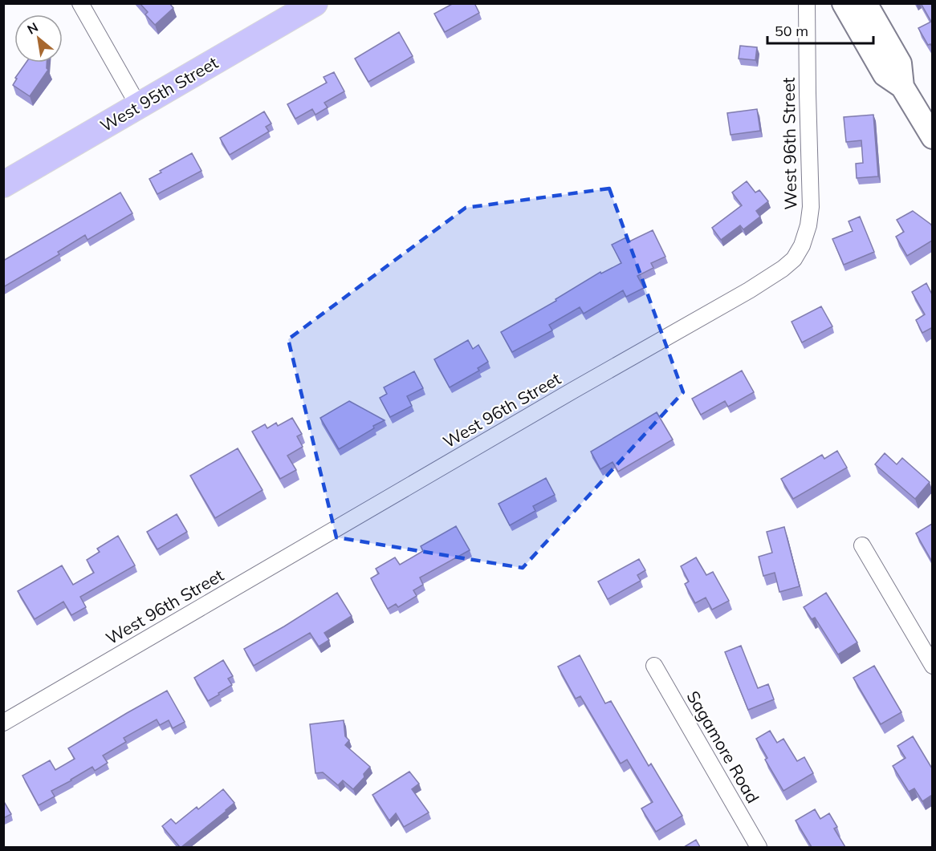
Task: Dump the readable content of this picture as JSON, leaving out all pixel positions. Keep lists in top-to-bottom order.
{
  "streets": {
    "main road": ["West 95th Street"],
    "street": ["West 96th Street", "Sagamore Road"]
  },
  "scale_bar": "50 m",
  "north": "top left"
}
